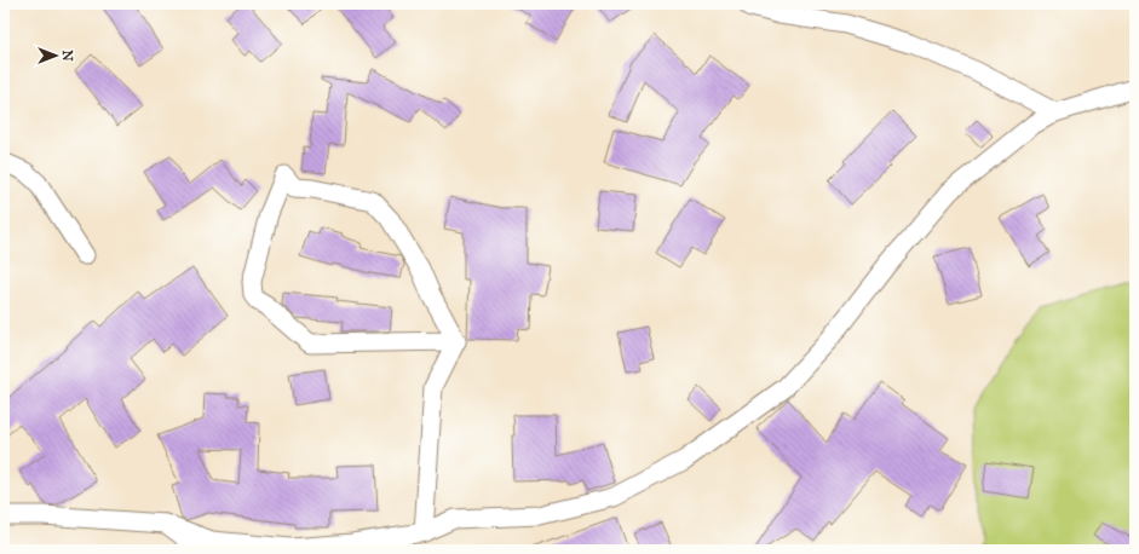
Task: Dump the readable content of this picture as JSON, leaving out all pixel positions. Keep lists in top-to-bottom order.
{
  "north": "right"
}
